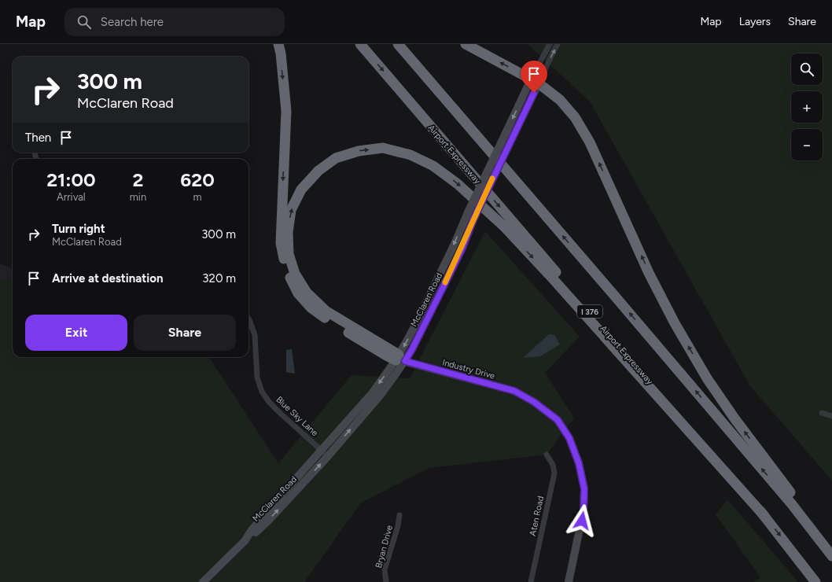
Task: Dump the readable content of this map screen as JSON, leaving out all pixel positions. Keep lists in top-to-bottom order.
{
  "streets": {
    "highway": ["Airport Expressway", "I 376"],
    "street": [
      "McClaren Road",
      "Industry Drive",
      "Blue Sky Lane",
      "Aten Road",
      "Bryan Drive"
    ]
  },
  "crossings": [
    ["McClaren Road", "Industry Drive"],
    ["McClaren Road", "Blue Sky Lane"]
  ],
  "page": {
    "header": "Map",
    "search": "Search here",
    "nav": ["Map", "Layers", "Share"],
    "map_buttons": ["+", "−"],
    "turn": ["300 m", "McClaren Road"],
    "then": "Then",
    "eta": [
      "21:00",
      "Arrival",
      "2",
      "min",
      "620",
      "m"
    ],
    "list": [
      {
        "name": "Turn right",
        "note": "McClaren Road",
        "value": "300 m"
      },
      {
        "name": "Arrive at destination",
        "value": "320 m"
      }
    ],
    "buttons": ["Exit", "Share"]
  }
}
